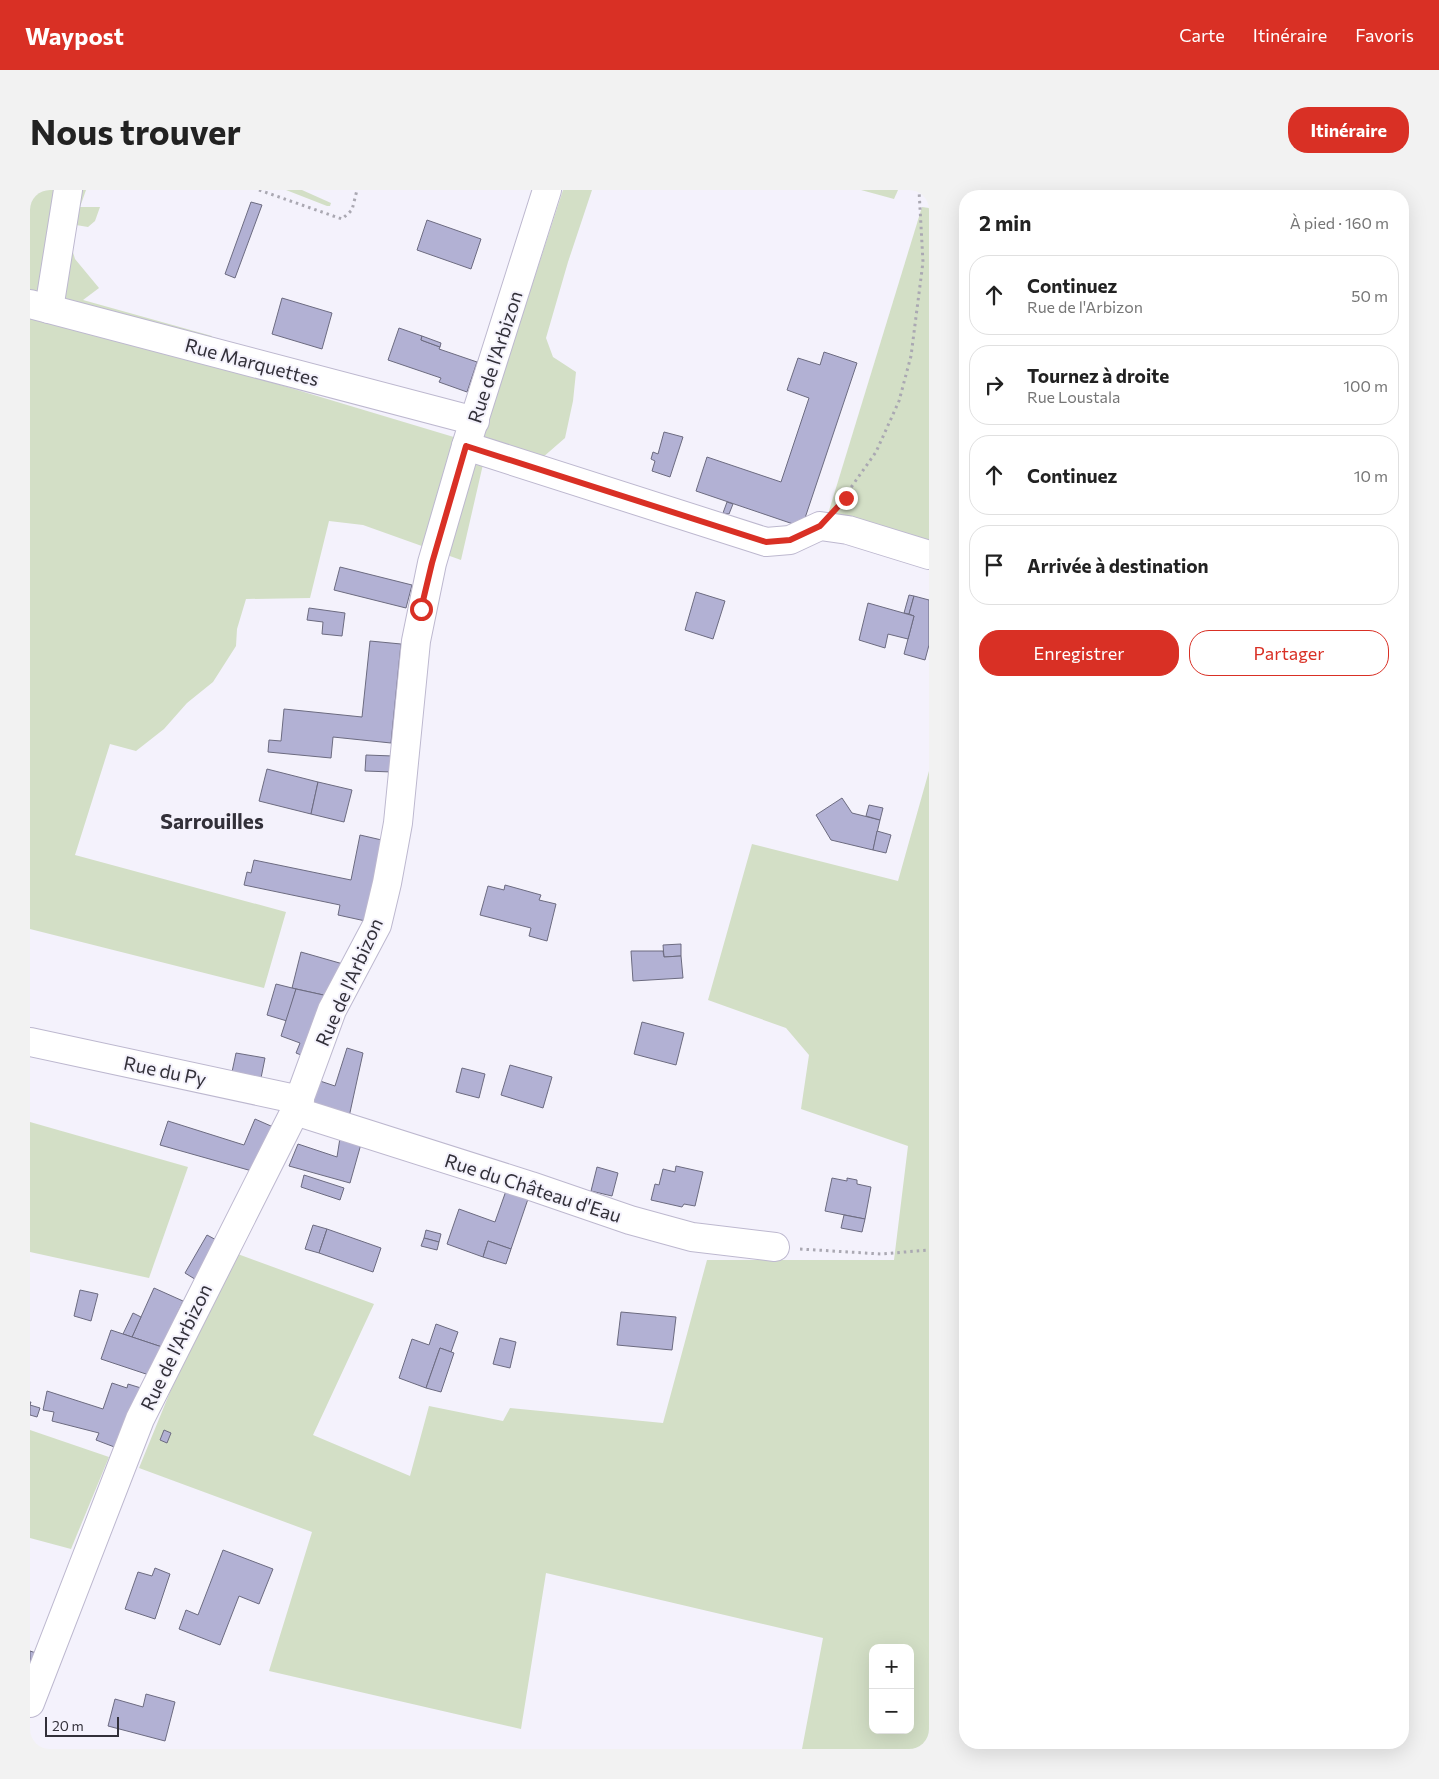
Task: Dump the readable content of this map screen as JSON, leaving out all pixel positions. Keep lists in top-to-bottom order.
{
  "streets": {
    "street": [
      "Rue de l'Arbizon",
      "Rue Marquettes",
      "Rue du Py",
      "Rue du Château d'Eau"
    ]
  },
  "crossings": [
    ["Rue de l'Arbizon", "Rue Marquettes"],
    ["Rue de l'Arbizon", "Rue du Py"],
    ["Rue de l'Arbizon", "Rue du Château d'Eau"],
    ["Rue du Py", "Rue du Château d'Eau"]
  ],
  "districts": ["Sarrouilles"],
  "scale_bar": "20 m",
  "page": {
    "header": "Waypost",
    "nav": ["Carte", "Itinéraire", "Favoris"],
    "buttons": [
      "Itinéraire",
      ["Enregistrer", "Partager"]
    ],
    "title": "Nous trouver",
    "heading": ["2 min", "À pied · 160 m"],
    "list": [
      ["Continuez", "Rue de l'Arbizon", "50 m"],
      ["Tournez à droite", "Rue Loustala", "100 m"],
      ["Continuez", "10 m"],
      "Arrivée à destination"
    ],
    "map_buttons": ["+", "−"],
    "scale": "20 m"
  }
}
